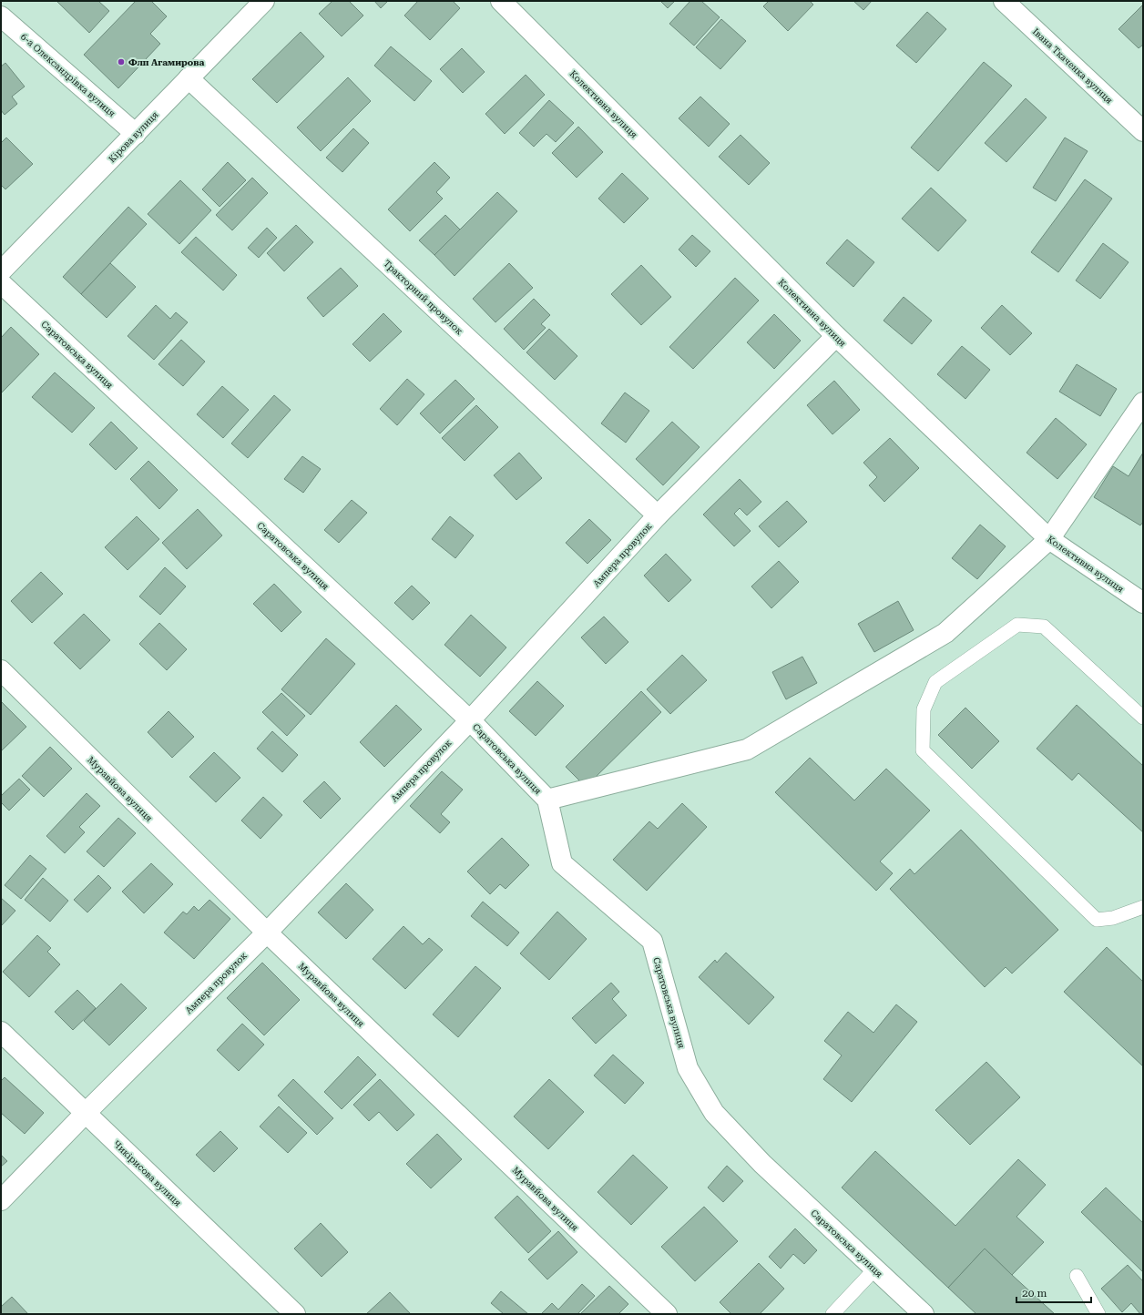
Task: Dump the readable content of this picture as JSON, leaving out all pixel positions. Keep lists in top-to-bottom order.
{
  "streets": {
    "street": [
      "Івана Ткаченка вулиця",
      "6-а Олександрівка вулиця",
      "Колективна вулиця",
      "Кірова вулиця",
      "Тракторний провулок",
      "Саратовська вулиця",
      "Ампера провулок",
      "Муравйова вулиця",
      "Чикірисова вулиця"
    ]
  },
  "crossings": [
    ["6-а Олександрівка вулиця", "Кірова вулиця"],
    ["Колективна вулиця", "Ампера провулок"],
    ["Кірова вулиця", "Тракторний провулок"],
    ["Тракторний провулок", "Ампера провулок"],
    ["Саратовська вулиця", "Ампера провулок"],
    ["Ампера провулок", "Муравйова вулиця"],
    ["Ампера провулок", "Чикірисова вулиця"]
  ],
  "places": ["Флп Агамирова"],
  "scale_bar": "20 m"
}
